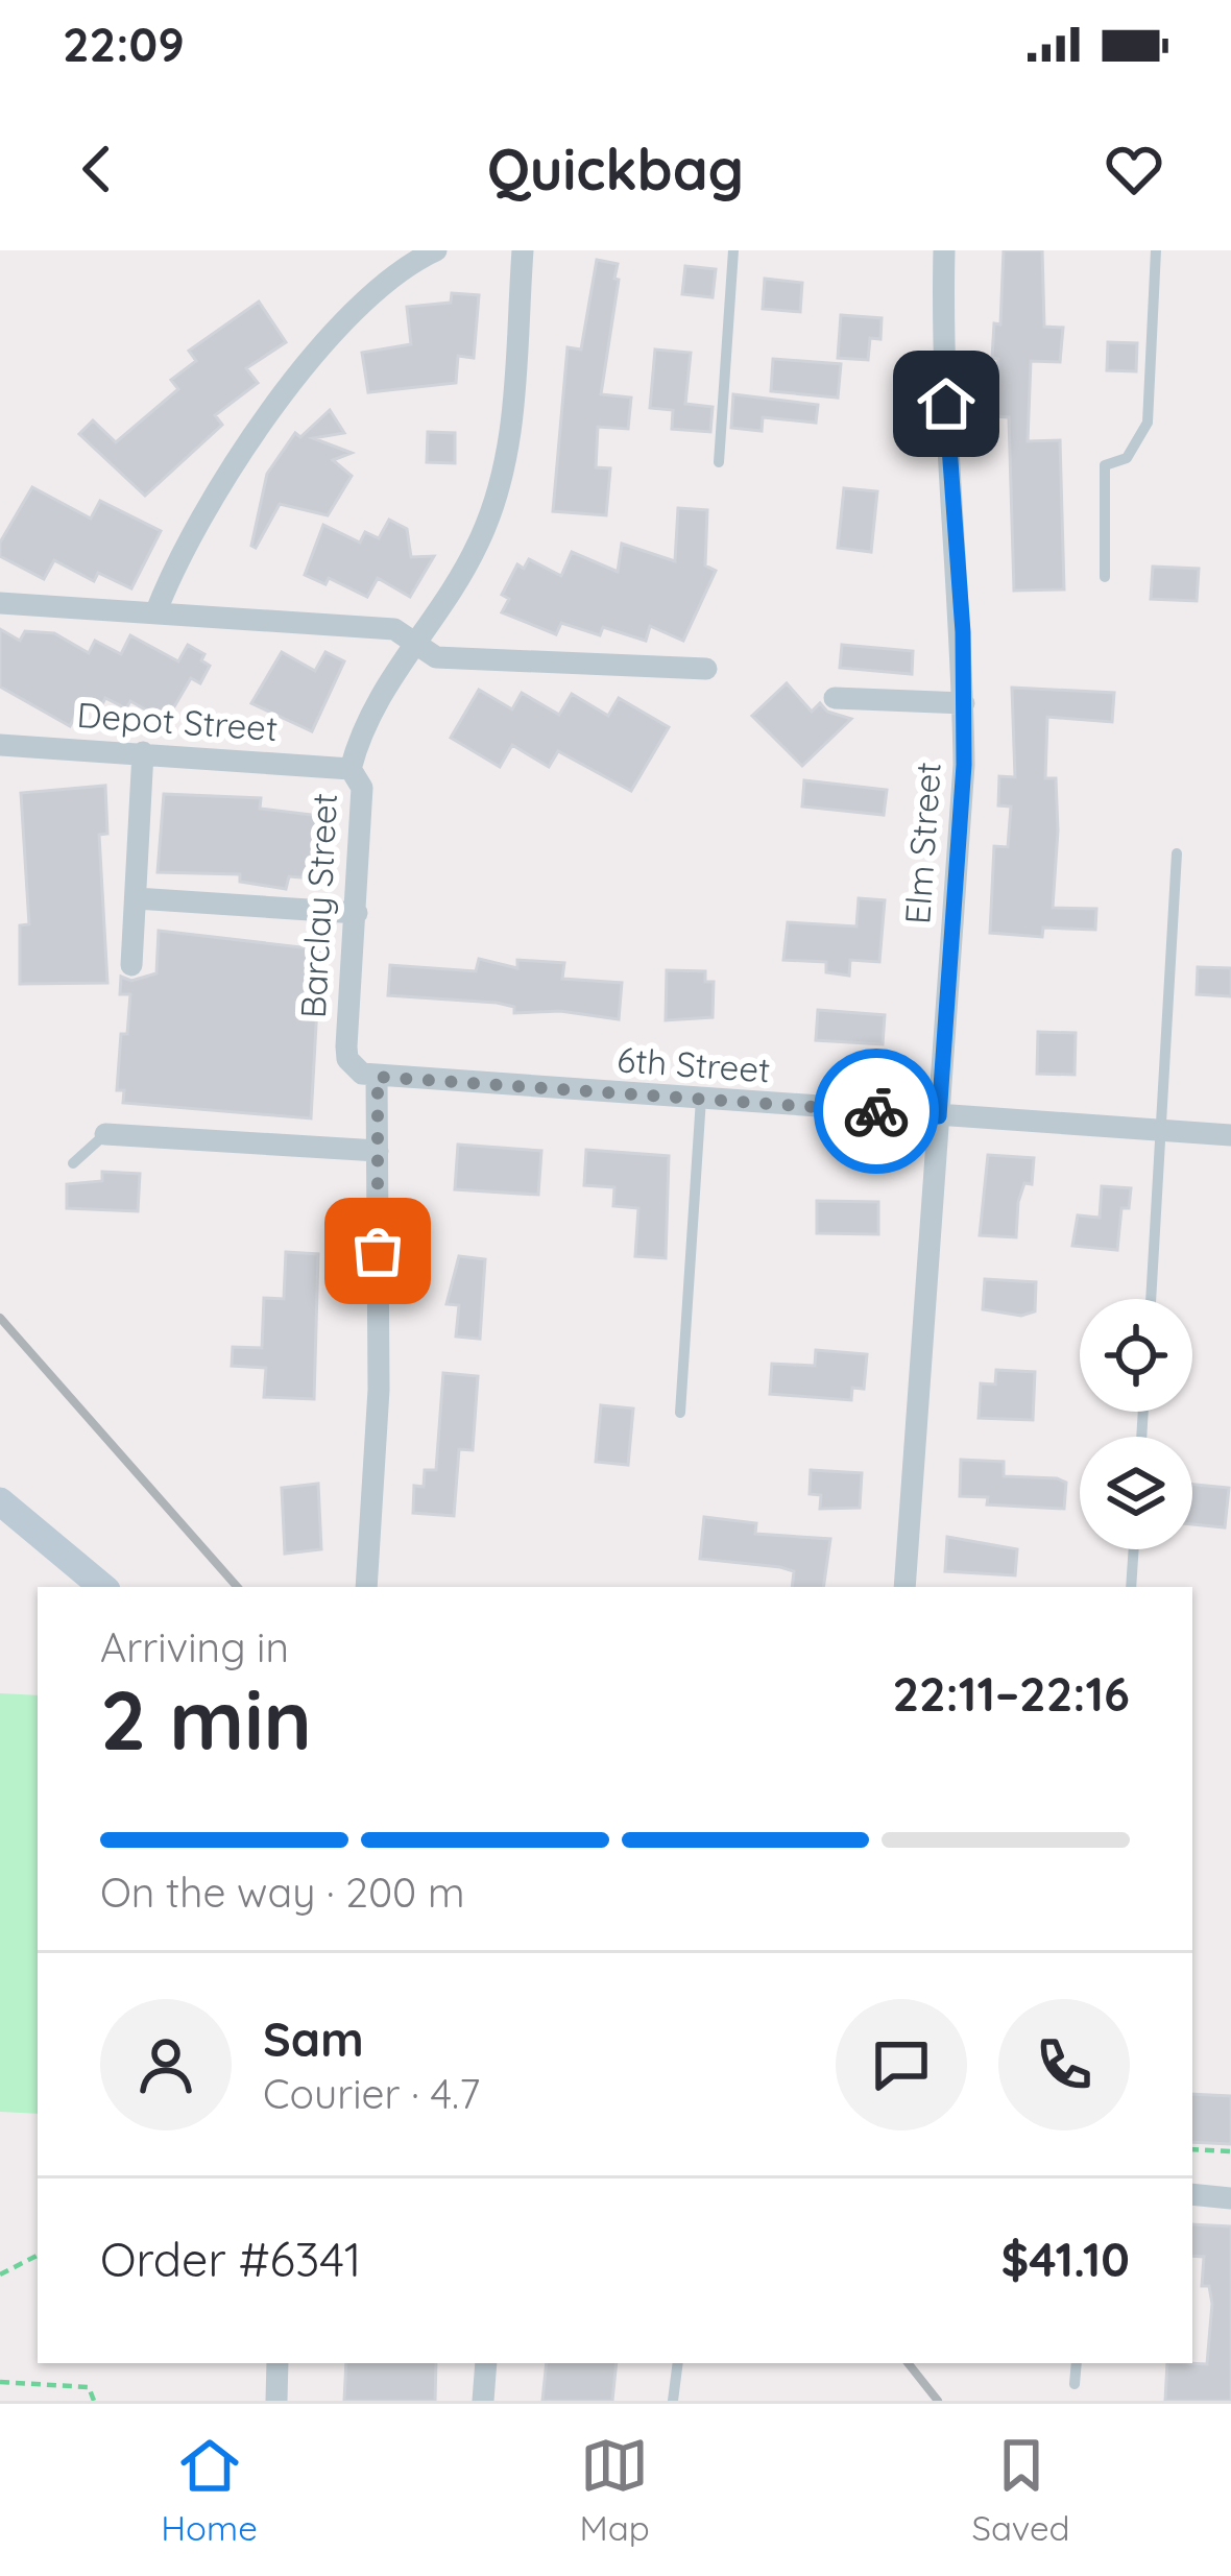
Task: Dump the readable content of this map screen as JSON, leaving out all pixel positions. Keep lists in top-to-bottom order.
{
  "streets": {
    "street": [
      "Depot Street",
      "Elm Street",
      "Barclay Street",
      "6th Street"
    ]
  },
  "crossings": [
    ["Depot Street", "Barclay Street"],
    ["Elm Street", "6th Street"],
    ["Barclay Street", "6th Street"]
  ],
  "page": {
    "status": "22:09",
    "header": "Quickbag",
    "heading": ["2 min", "Arriving in", "22:11–22:16"],
    "panel": [
      "Sam",
      "Courier · 4.7",
      "Order #6341",
      "$41.10"
    ],
    "bar": "On the way · 200 m",
    "tabs": ["Home", "Map", "Saved"]
  }
}
